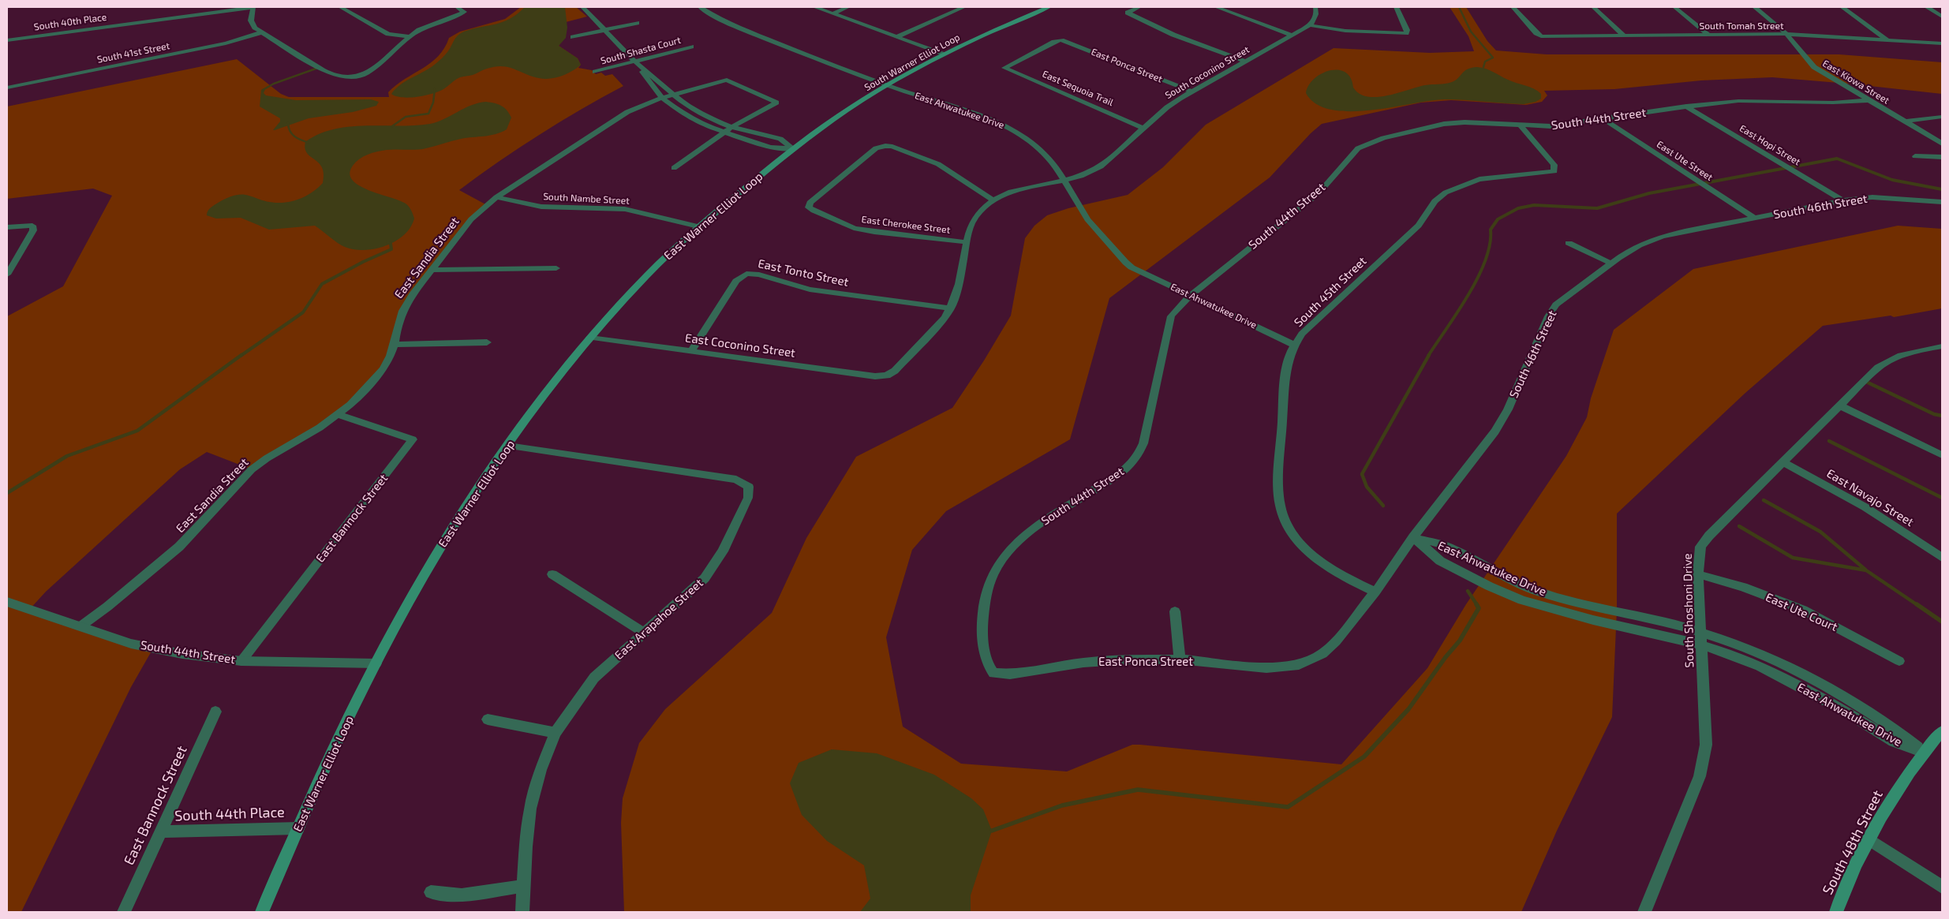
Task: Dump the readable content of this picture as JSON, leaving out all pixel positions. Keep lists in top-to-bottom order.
{
  "streets": {
    "main road": ["South Warner Elliot Loop", "East Warner Elliot Loop", "South 48th Street"],
    "street": [
      "South 40th Place",
      "South Tomah Street",
      "South Shasta Court",
      "South 41st Street",
      "East Ponca Street",
      "South Coconino Street",
      "East Kiowa Street",
      "East Sequoia Trail",
      "East Ahwatukee Drive",
      "South 44th Street",
      "East Hopi Street",
      "East Ute Street",
      "South Nambe Street",
      "South 46th Street",
      "East Cherokee Street",
      "East Sandia Street",
      "East Tonto Street",
      "South 45th Street",
      "East Coconino Street",
      "East Navajo Street",
      "East Bannock Street",
      "South Shoshoni Drive",
      "East Ute Court",
      "East Arapahoe Street",
      "South 44th Place"
    ]
  },
  "crossings": [
    ["South Tomah Street", "East Kiowa Street"],
    ["South Warner Elliot Loop", "East Ahwatukee Drive"],
    ["South Warner Elliot Loop", "East Warner Elliot Loop"],
    ["East Ponca Street", "South Coconino Street"],
    ["East Ponca Street", "East Sequoia Trail"],
    ["East Ponca Street", "South 44th Street"],
    ["East Ponca Street", "South 46th Street"],
    ["South Coconino Street", "East Sequoia Trail"],
    ["South Coconino Street", "East Ahwatukee Drive"],
    ["South Coconino Street", "East Cherokee Street"],
    ["South Coconino Street", "East Tonto Street"],
    ["South Coconino Street", "East Coconino Street"],
    ["East Kiowa Street", "South 44th Street"],
    ["East Ahwatukee Drive", "South 44th Street"],
    ["East Ahwatukee Drive", "South 46th Street"],
    ["East Ahwatukee Drive", "South 45th Street"],
    ["East Ahwatukee Drive", "South Shoshoni Drive"],
    ["East Ahwatukee Drive", "South 48th Street"],
    ["South 44th Street", "East Hopi Street"],
    ["South 44th Street", "East Ute Street"],
    ["South 44th Street", "East Warner Elliot Loop"],
    ["South 44th Street", "East Sandia Street"],
    ["South 44th Street", "South 45th Street"],
    ["South 44th Street", "East Bannock Street"],
    ["East Hopi Street", "South 46th Street"],
    ["East Ute Street", "South 46th Street"],
    ["South Nambe Street", "East Warner Elliot Loop"],
    ["South Nambe Street", "East Sandia Street"],
    ["South 46th Street", "South 45th Street"],
    ["East Warner Elliot Loop", "East Coconino Street"],
    ["East Warner Elliot Loop", "East Arapahoe Street"],
    ["East Warner Elliot Loop", "South 44th Place"],
    ["East Sandia Street", "East Bannock Street"],
    ["East Tonto Street", "East Coconino Street"],
    ["East Navajo Street", "South Shoshoni Drive"],
    ["East Bannock Street", "South 44th Place"],
    ["South Shoshoni Drive", "East Ute Court"]
  ]
}
